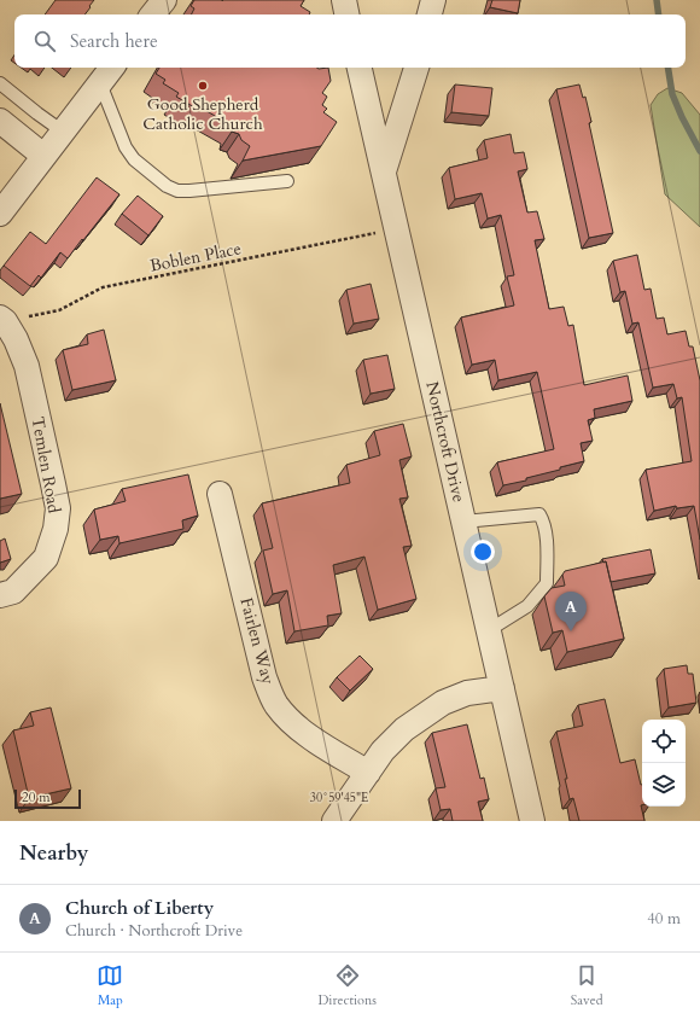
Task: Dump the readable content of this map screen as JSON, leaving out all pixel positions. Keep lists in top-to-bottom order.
{
  "streets": {
    "street": ["Northcroft Drive", "Temlen Road", "Fairlen Way"],
    "path": ["Boblen Place"]
  },
  "crossings": [
    ["Boblen Place", "Northcroft Drive"],
    ["Boblen Place", "Temlen Road"]
  ],
  "places": ["Good Shepherd Catholic Church"],
  "scale_bar": "20 m",
  "page": {
    "search": "Search here",
    "pins": "A",
    "scale": "20 m",
    "heading": "Nearby",
    "list": [
      {
        "mark": "A",
        "name": "Church of Liberty",
        "note": "Church · Northcroft Drive",
        "value": "40 m"
      }
    ],
    "nav": ["Map", "Directions", "Saved"]
  },
  "coordinates": ["30°59'45\"E"]
}
